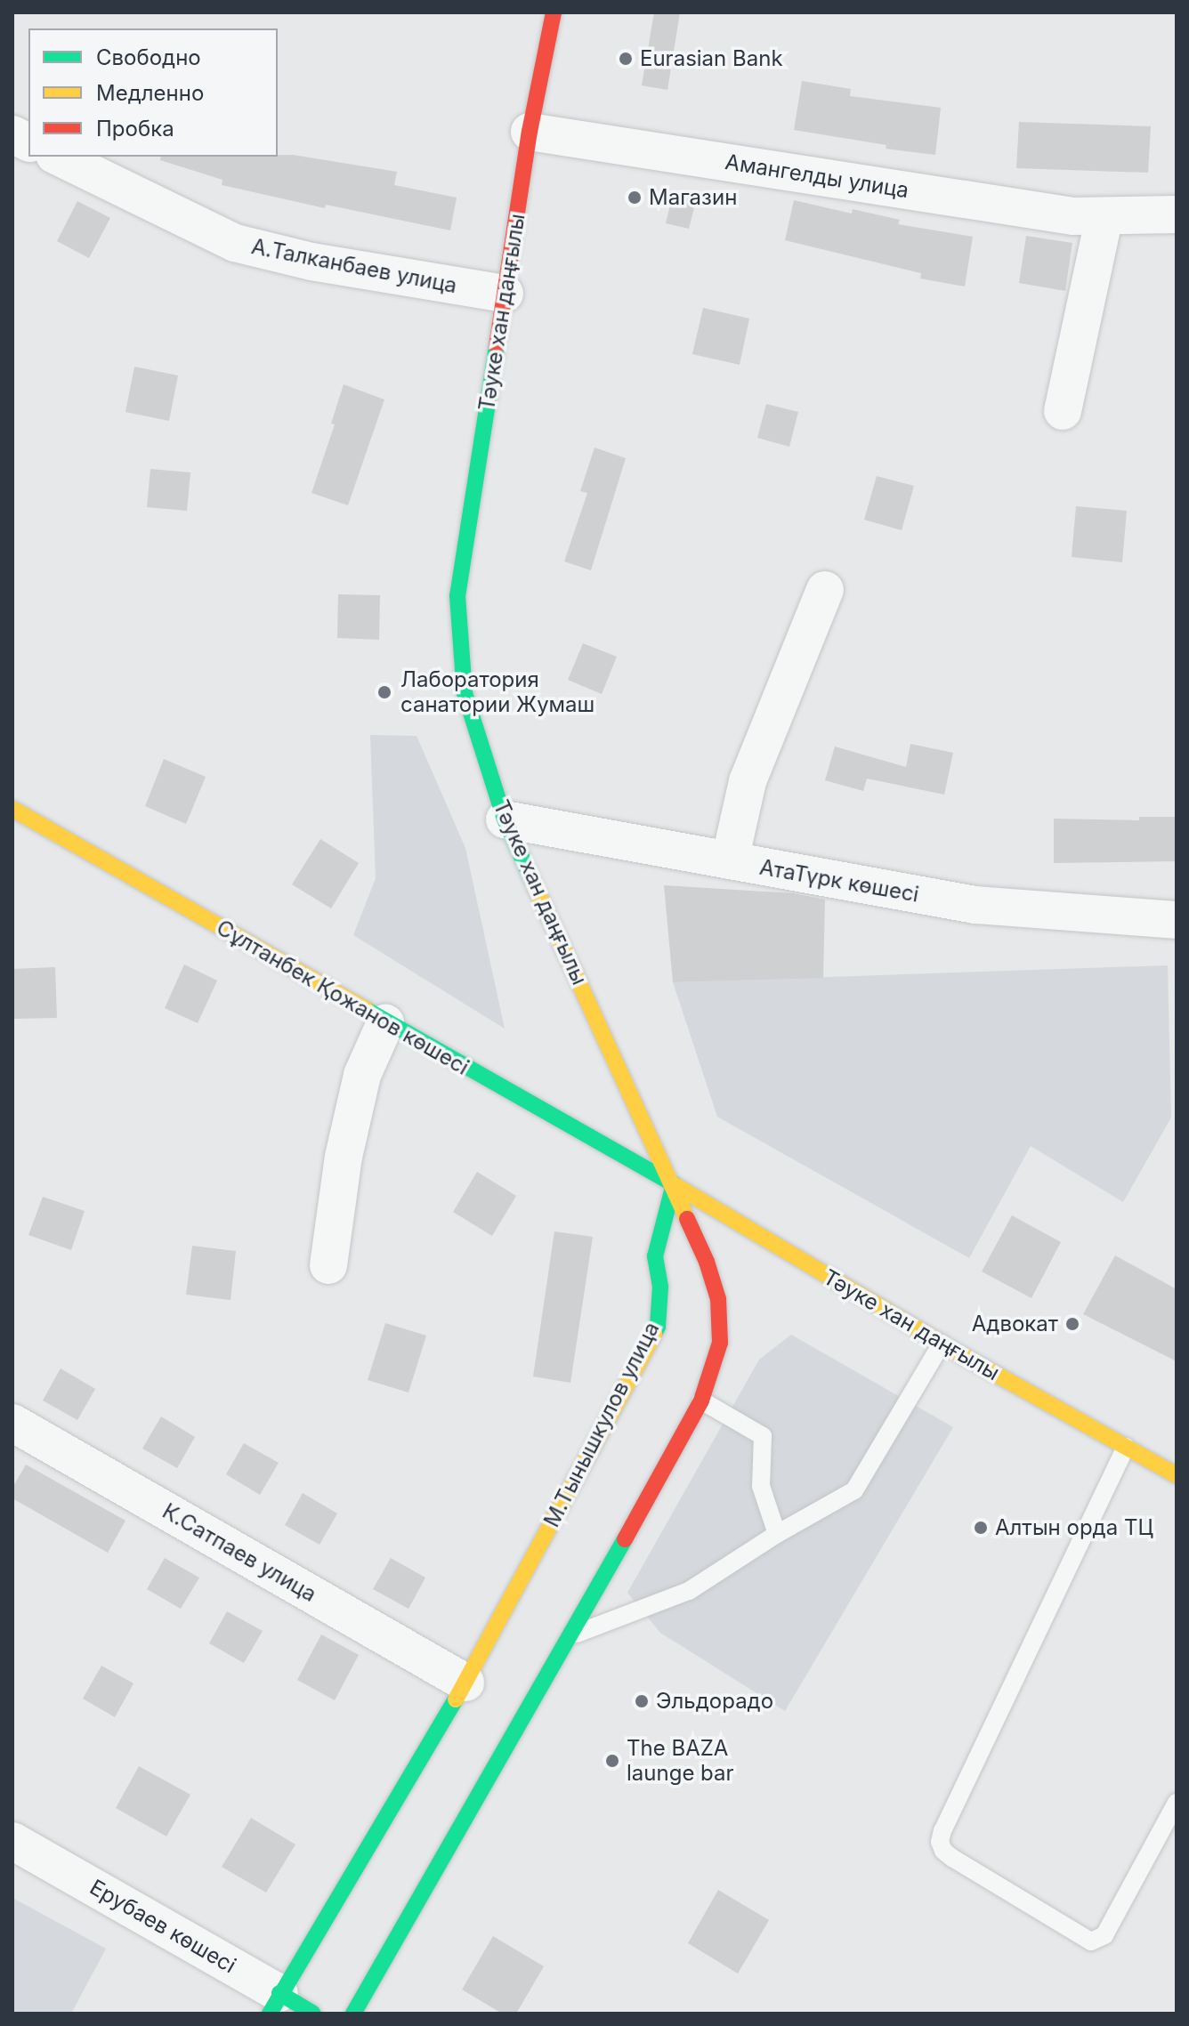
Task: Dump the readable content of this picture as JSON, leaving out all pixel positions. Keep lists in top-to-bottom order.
{
  "streets": {
    "main road": [
      "Тәуке хан даңғылы",
      "Сұлтанбек Қожанов көшесі",
      "М.Тынышкулов улица",
      "Ерубаев көшесі"
    ],
    "street": [
      "Амангелды улица",
      "А.Талканбаев улица",
      "АтаТүрк көшесі",
      "К.Сатпаев улица"
    ]
  },
  "crossings": [
    ["Амангелды улица", "Тәуке хан даңғылы"],
    ["А.Талканбаев улица", "Тәуке хан даңғылы"],
    ["Тәуке хан даңғылы", "АтаТүрк көшесі"],
    ["Тәуке хан даңғылы", "Сұлтанбек Қожанов көшесі"],
    ["Тәуке хан даңғылы", "М.Тынышкулов улица"],
    ["Сұлтанбек Қожанов көшесі", "М.Тынышкулов улица"],
    ["М.Тынышкулов улица", "К.Сатпаев улица"],
    ["М.Тынышкулов улица", "Ерубаев көшесі"]
  ],
  "places": [
    "Eurasian Bank",
    "Магазин",
    "Лаборатория санатории Жумаш",
    "Адвокат",
    "Алтын орда ТЦ",
    "Эльдорадо",
    "The BAZA launge bar"
  ],
  "legend": ["Свободно", "Медленно", "Пробка"]
}
